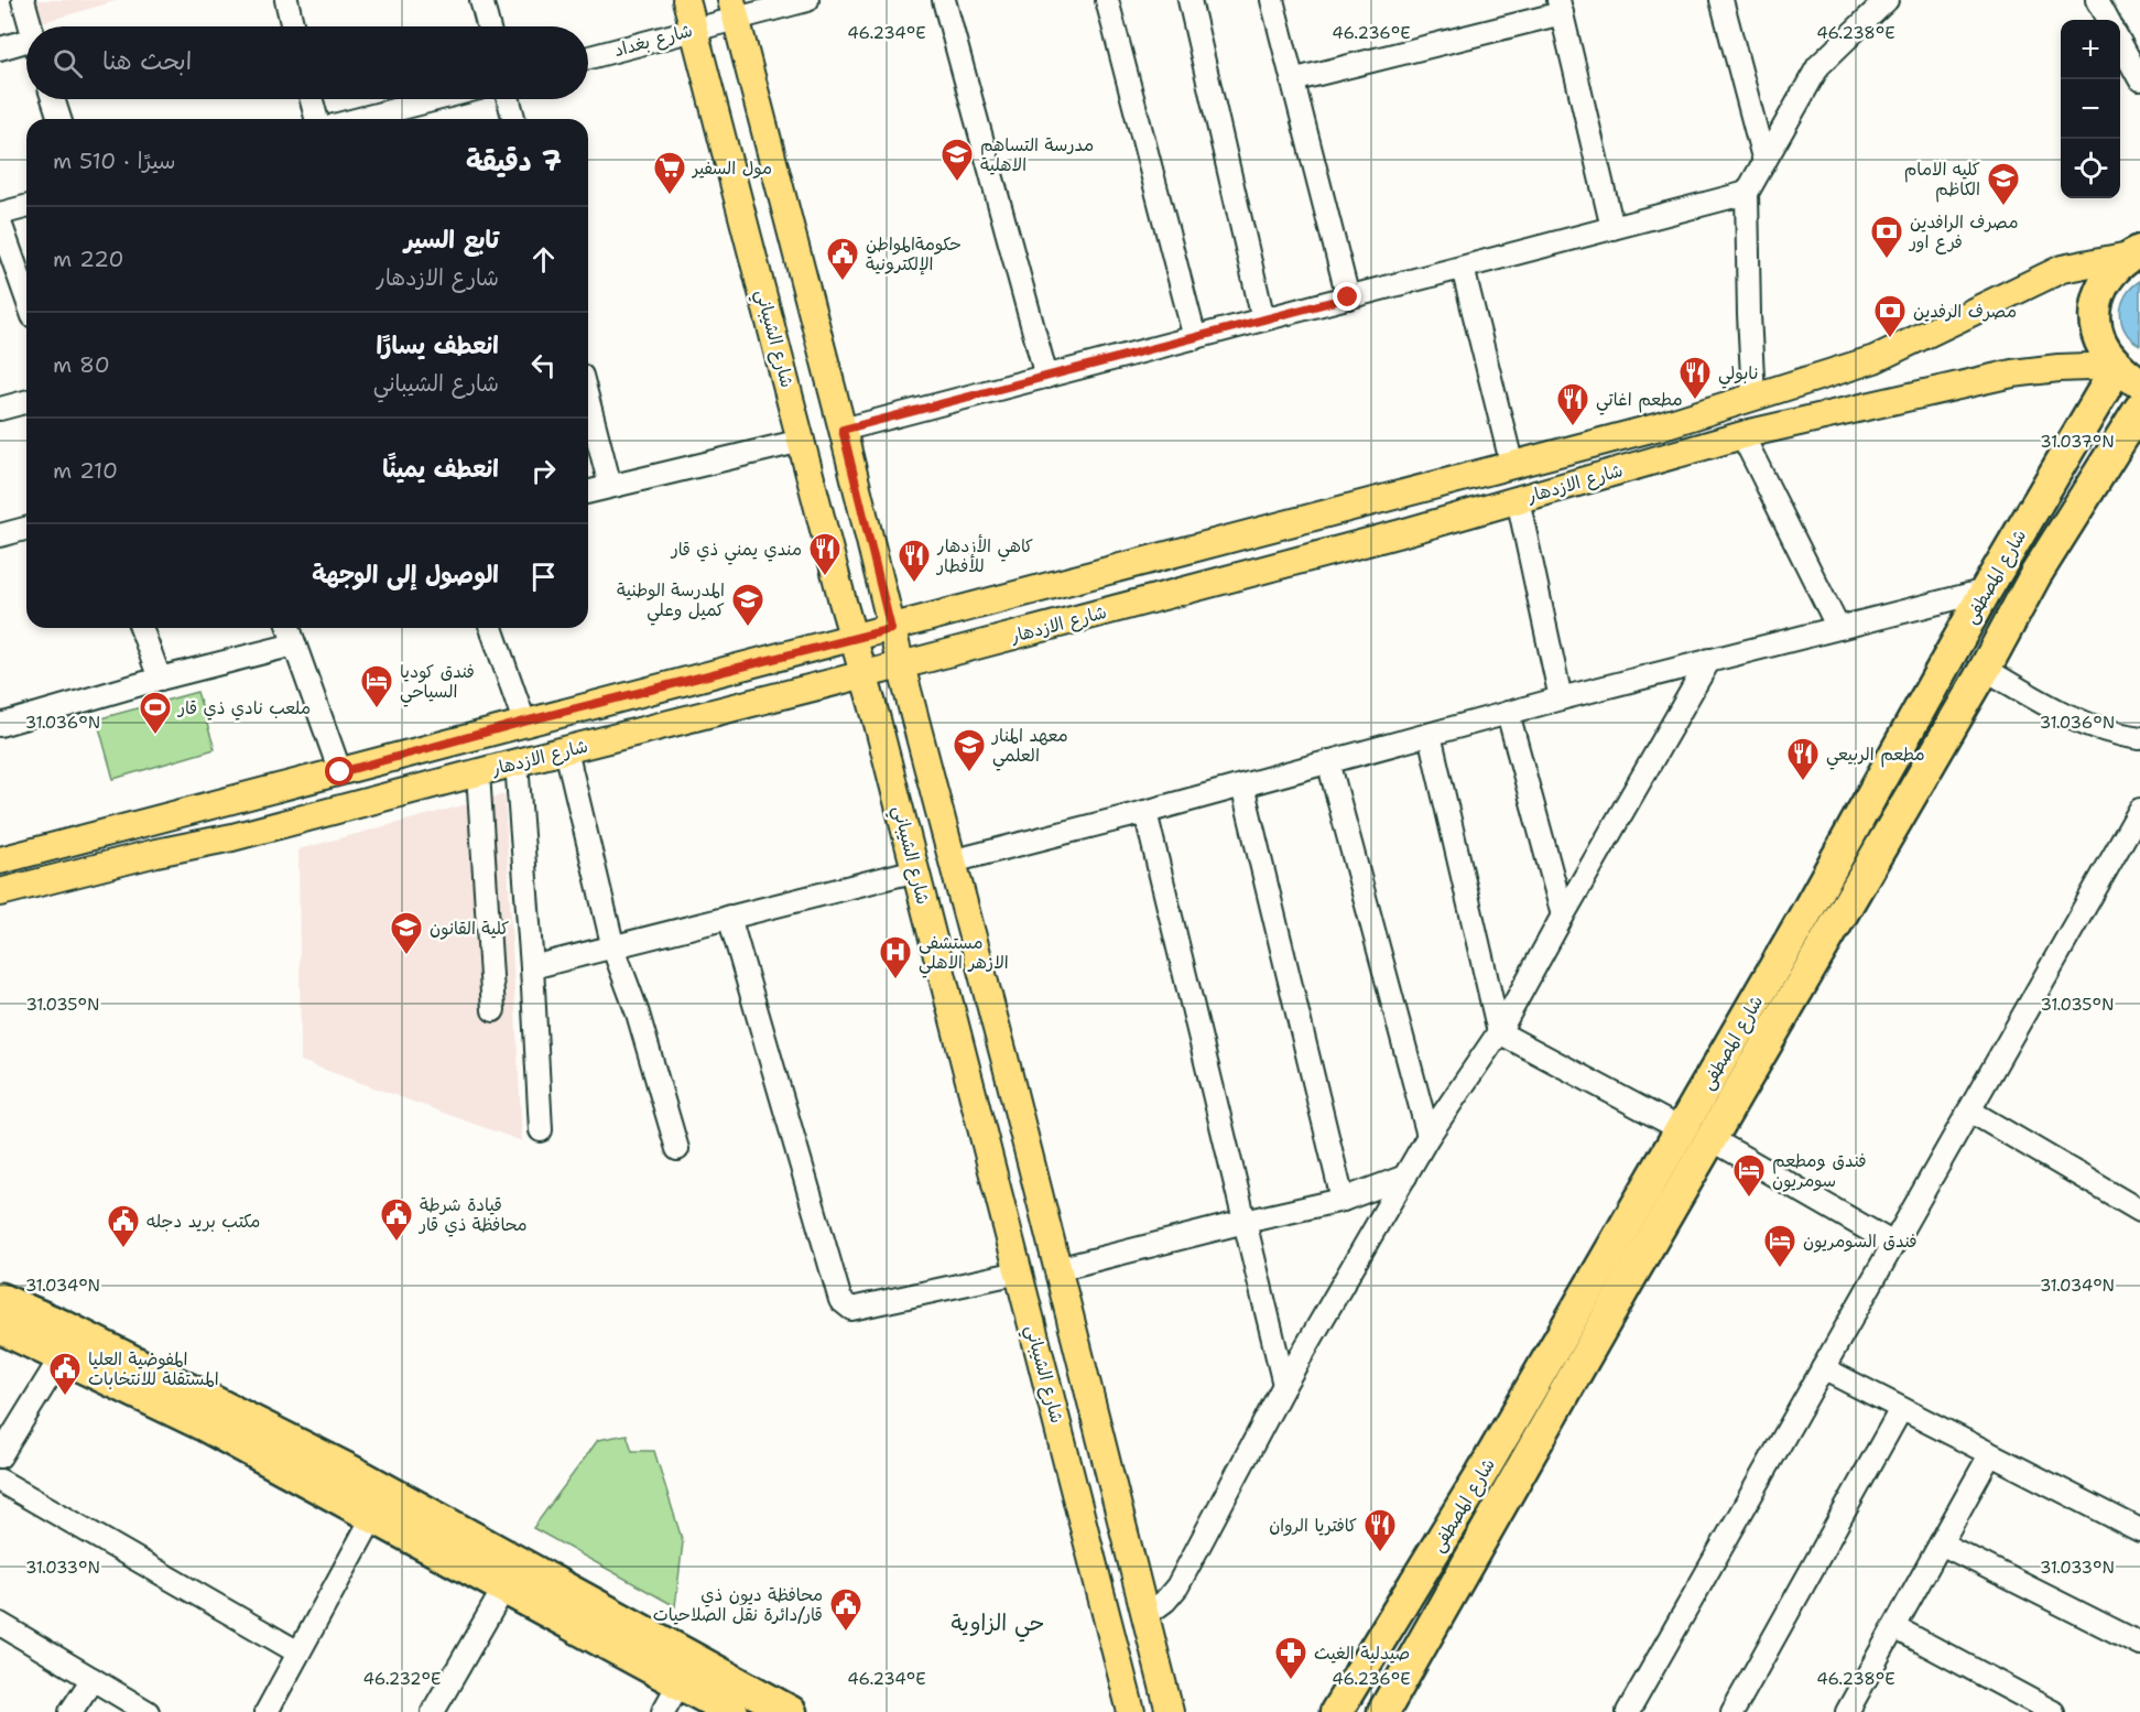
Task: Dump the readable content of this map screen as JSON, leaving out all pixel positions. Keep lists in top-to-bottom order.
{
  "streets": {
    "highway": ["شارع المصطفى"],
    "main road": ["شارع الشيباني", "شارع الازدهار"],
    "street": ["شارع بغداد"]
  },
  "crossings": [
    ["شارع بغداد", "شارع الشيباني"],
    ["شارع الشيباني", "شارع الازدهار"],
    ["شارع الازدهار", "شارع المصطفى"]
  ],
  "districts": ["حي الزاوية"],
  "places": {
    "school or university": [
      "مدرسة التساهم الاهلية",
      "كليه الامام الكاظم",
      "المدرسة الوطنية كميل وعلي",
      "معهد المنار العلمي",
      "كلية القانون"
    ],
    "supermarket": ["مول السفير"],
    "bank": ["مصرف الرافدين فرع اور", "مصرف الرفدين"],
    "public building": [
      "حكومةالمواطن الإلكترونية",
      "قيادة شرطة محافظة ذي قار",
      "مكتب بريد دجله",
      "المفوضية العليا المستقلة للانتخابات",
      "محافظة ديون ذي قار/دائرة نقل الصلاحيات"
    ],
    "restaurant": [
      "نابولي",
      "مطعم اغاتي",
      "مندي يمني ذي قار",
      "كاهي الأزدهار للأفطار",
      "مطعم الربيعي",
      "كافتريا الروان"
    ],
    "hotel": ["فندق كوديا السياحي", "فندق ومطعم سومريون", "فندق السومريون"],
    "sports": ["ملعب نادي ذي قار"],
    "hospital": ["مستشفى الازهر الاهلي"],
    "pharmacy": ["صيدلية الغيث"]
  },
  "page": {
    "map_buttons": ["+", "−"],
    "search": "ابحث هنا",
    "heading": ["7 دقيقة", "سيرًا · 510 m"],
    "list": [
      ["تابع السير", "شارع الازدهار", "220 m"],
      ["انعطف يسارًا", "شارع الشيباني", "80 m"],
      ["انعطف يمينًا", "210 m"],
      "الوصول إلى الوجهة"
    ]
  },
  "coordinates": [
    "46.234°E",
    "46.236°E",
    "46.238°E",
    "31.037°N",
    "31.036°N",
    "31.035°N",
    "31.034°N",
    "31.033°N",
    "46.232°E"
  ]
}
